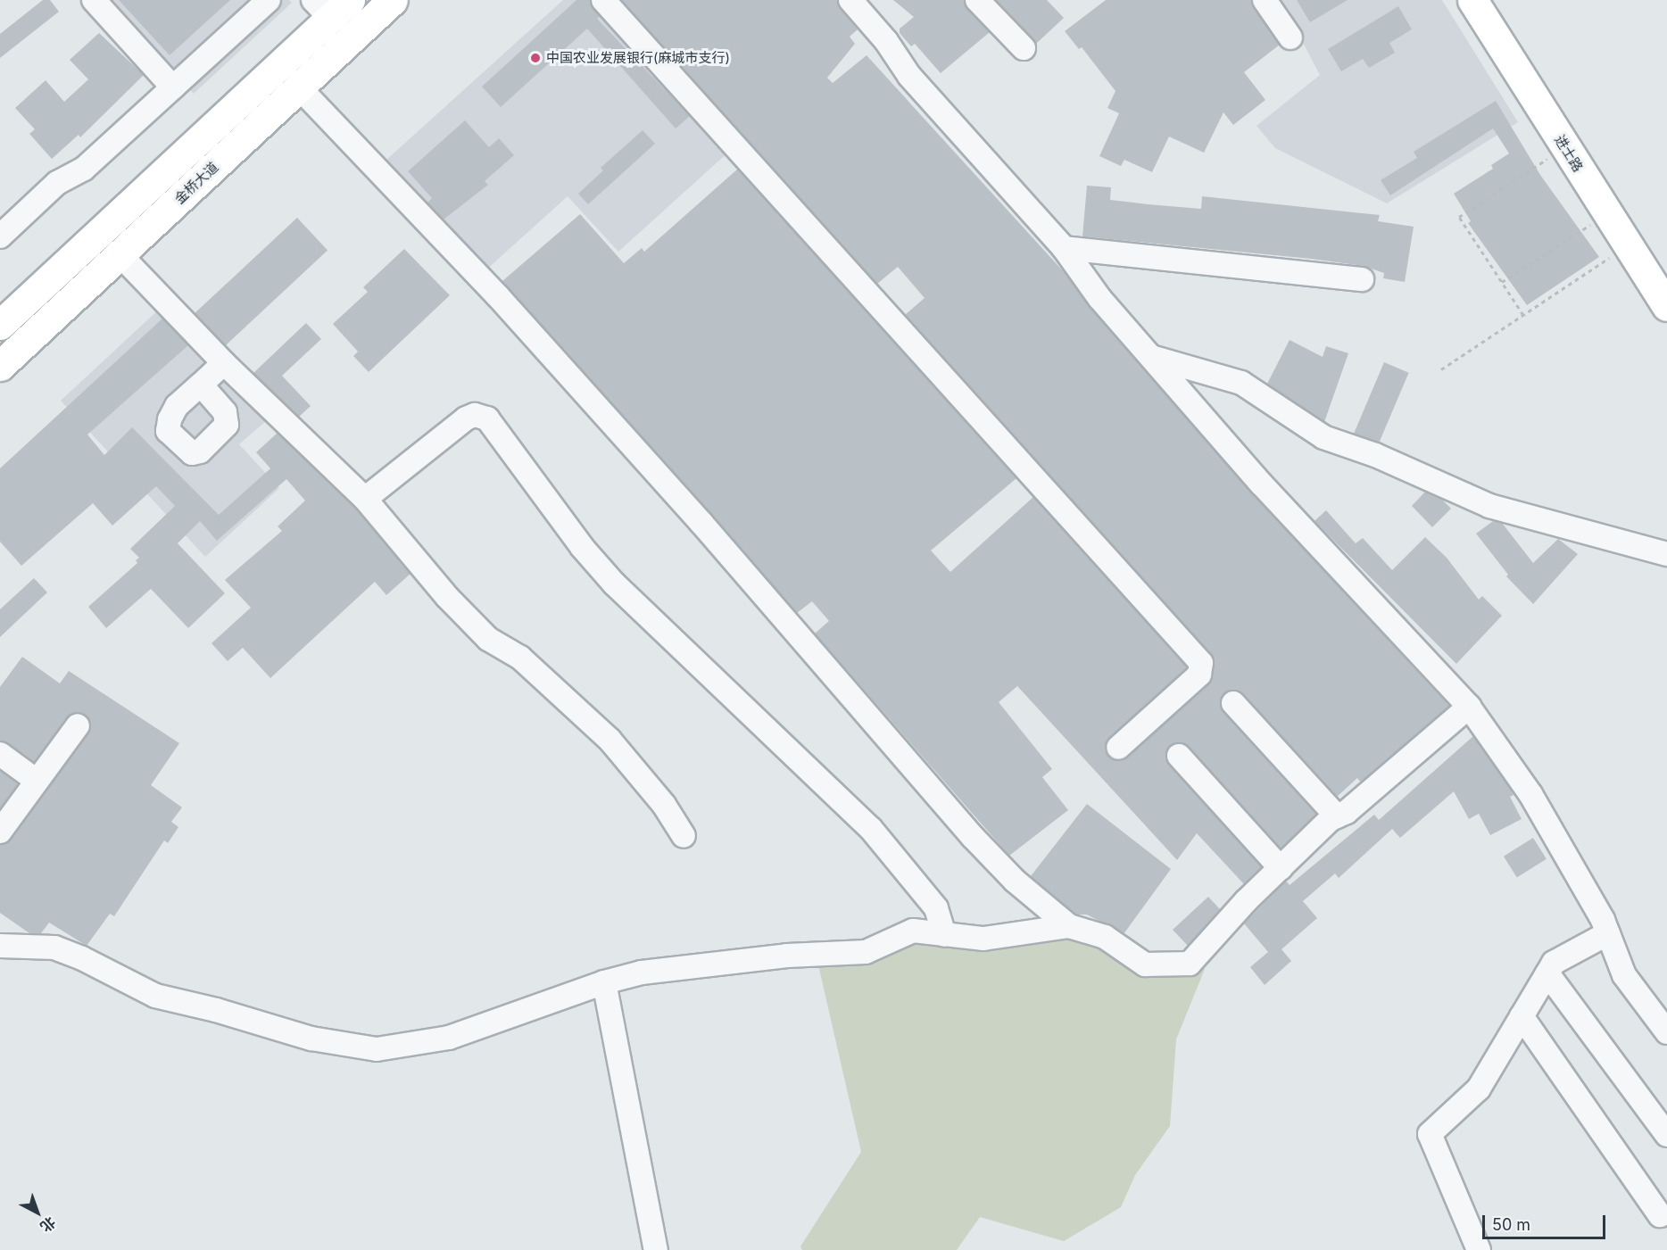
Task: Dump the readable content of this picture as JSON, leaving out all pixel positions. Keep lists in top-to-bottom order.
{
  "streets": {
    "main road": ["进士路", "金桥大道"]
  },
  "places": ["中国农业发展银行(麻城市支行)"],
  "scale_bar": "50 m",
  "north": "bottom right"
}
